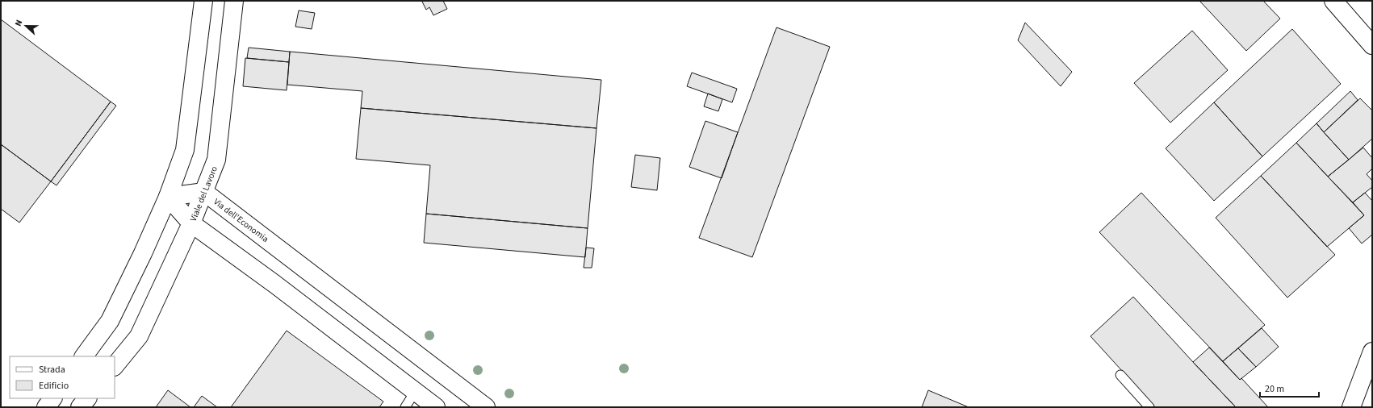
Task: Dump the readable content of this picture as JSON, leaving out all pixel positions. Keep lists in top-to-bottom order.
{
  "streets": {
    "street": ["Viale del Lavoro", "Via dell'Economia"]
  },
  "crossings": [
    ["Viale del Lavoro", "Via dell'Economia"]
  ],
  "legend": ["Strada", "Edificio"],
  "scale_bar": "20 m",
  "north": "left"
}
